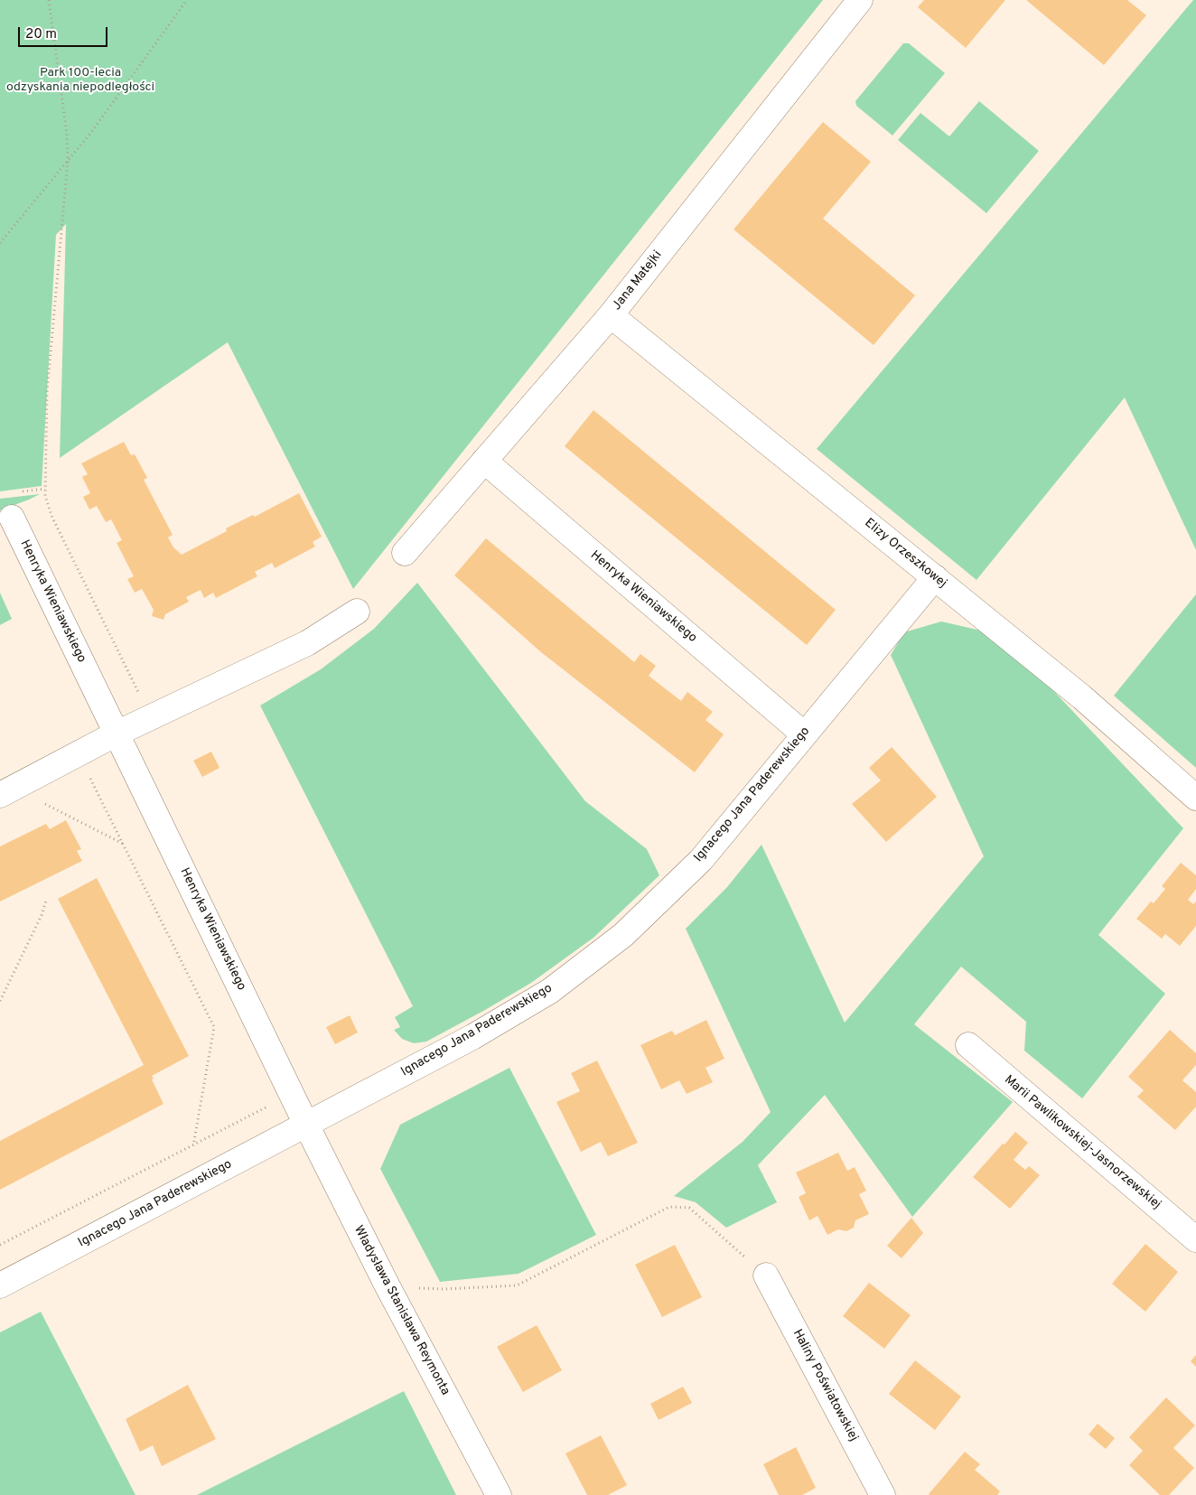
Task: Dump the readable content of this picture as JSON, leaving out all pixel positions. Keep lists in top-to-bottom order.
{
  "streets": {
    "street": [
      "Jana Matejki",
      "Elizy Orzeszkowej",
      "Henryka Wieniawskiego",
      "Ignacego Jana Paderewskiego",
      "Marii Pawlikowskiej-Jasnorzewskiej",
      "Władysława Stanisława Reymonta",
      "Haliny Poświatowskiej"
    ]
  },
  "crossings": [
    ["Jana Matejki", "Elizy Orzeszkowej"],
    ["Jana Matejki", "Henryka Wieniawskiego"],
    ["Elizy Orzeszkowej", "Ignacego Jana Paderewskiego"],
    ["Henryka Wieniawskiego", "Ignacego Jana Paderewskiego"],
    ["Henryka Wieniawskiego", "Władysława Stanisława Reymonta"],
    ["Ignacego Jana Paderewskiego", "Władysława Stanisława Reymonta"]
  ],
  "parks": ["Park 100-lecia odzyskania niepodległości"],
  "scale_bar": "20 m"
}
